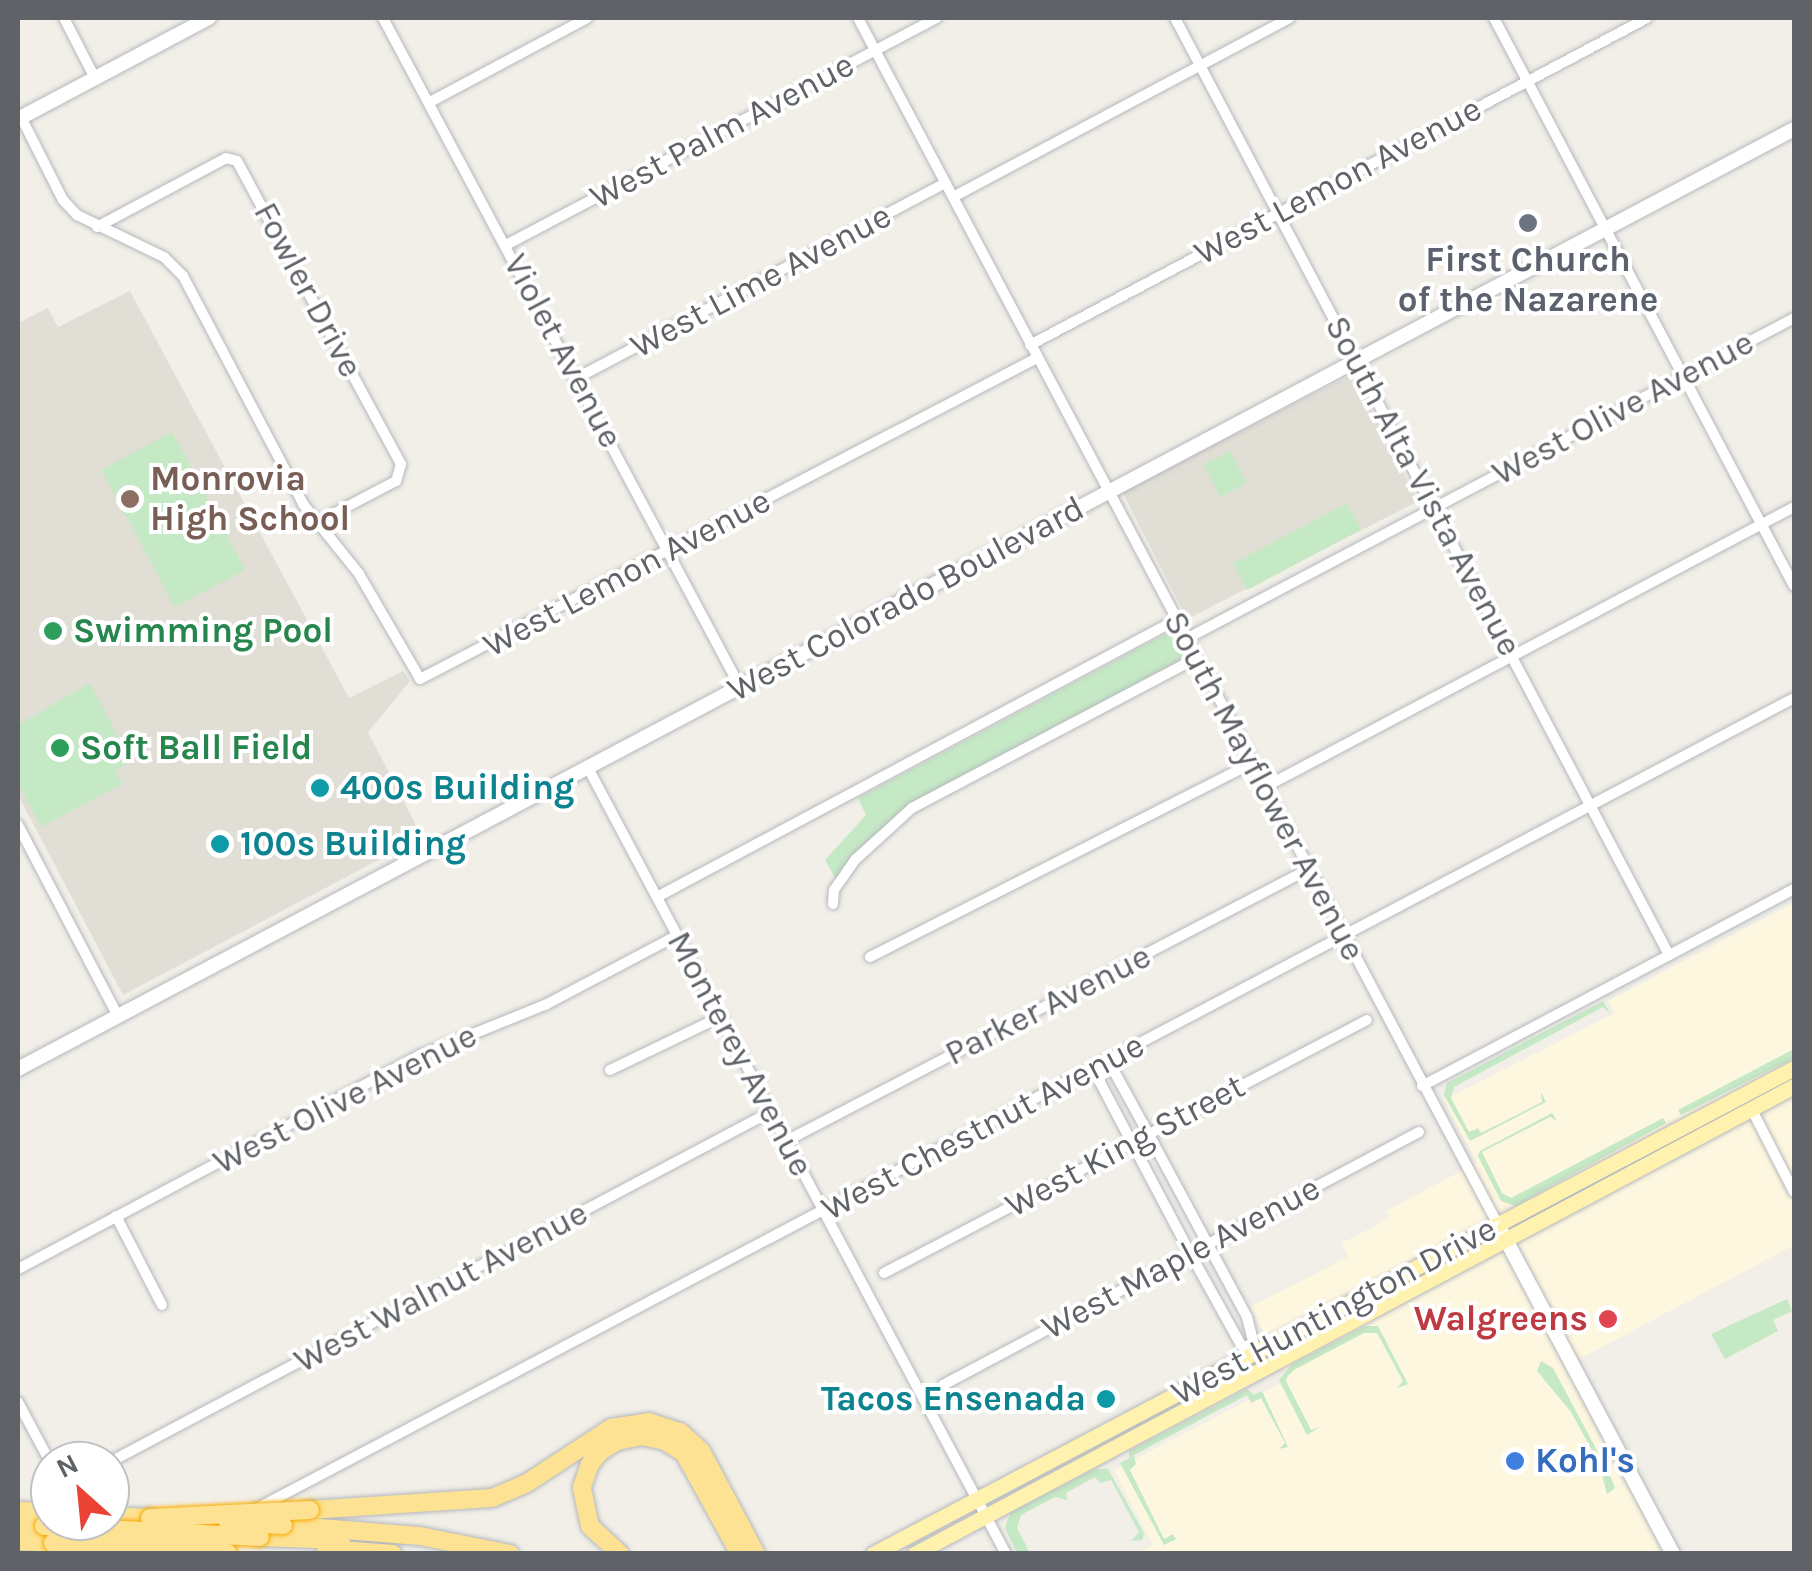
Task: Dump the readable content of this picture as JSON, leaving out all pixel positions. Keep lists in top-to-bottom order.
{
  "streets": {
    "main road": ["West Huntington Drive"],
    "street": [
      "West Palm Avenue",
      "West Lemon Avenue",
      "West Lime Avenue",
      "Fowler Drive",
      "Violet Avenue",
      "West Olive Avenue",
      "South Alta Vista Avenue",
      "West Colorado Boulevard",
      "South Mayflower Avenue",
      "Parker Avenue",
      "Monterey Avenue",
      "West Chestnut Avenue",
      "West King Street",
      "West Maple Avenue",
      "West Walnut Avenue"
    ]
  },
  "crossings": [
    ["West Palm Avenue", "Violet Avenue"],
    ["West Palm Avenue", "South Mayflower Avenue"],
    ["West Lemon Avenue", "Fowler Drive"],
    ["West Lemon Avenue", "Violet Avenue"],
    ["West Lemon Avenue", "South Alta Vista Avenue"],
    ["West Lemon Avenue", "South Mayflower Avenue"],
    ["West Lime Avenue", "Violet Avenue"],
    ["West Lime Avenue", "South Mayflower Avenue"],
    ["Violet Avenue", "West Colorado Boulevard"],
    ["West Olive Avenue", "South Alta Vista Avenue"],
    ["West Olive Avenue", "South Mayflower Avenue"],
    ["West Olive Avenue", "Monterey Avenue"],
    ["South Alta Vista Avenue", "West Colorado Boulevard"],
    ["South Alta Vista Avenue", "West Chestnut Avenue"],
    ["West Colorado Boulevard", "South Mayflower Avenue"],
    ["West Colorado Boulevard", "Monterey Avenue"],
    ["South Mayflower Avenue", "Parker Avenue"],
    ["South Mayflower Avenue", "West Chestnut Avenue"],
    ["South Mayflower Avenue", "West Huntington Drive"],
    ["Parker Avenue", "Monterey Avenue"],
    ["Monterey Avenue", "West Chestnut Avenue"],
    ["Monterey Avenue", "West Walnut Avenue"],
    ["Monterey Avenue", "West Huntington Drive"]
  ],
  "places": [
    "First Church of the Nazarene",
    "Monrovia High School",
    "Swimming Pool",
    "Soft Ball Field",
    "400s Building",
    "100s Building",
    "Walgreens",
    "Tacos Ensenada",
    "Kohl's"
  ],
  "north": "top left"
}
